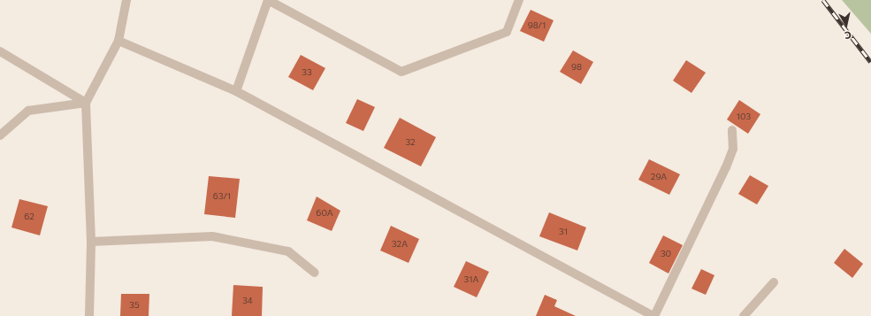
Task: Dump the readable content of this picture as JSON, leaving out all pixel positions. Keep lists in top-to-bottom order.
{
  "house_numbers": [
    "98/1",
    "98",
    "33",
    "103",
    "32",
    "29А",
    "63/1",
    "60А",
    "62",
    "31",
    "32А",
    "30",
    "31А",
    "34",
    "35"
  ],
  "north": "bottom"
}
